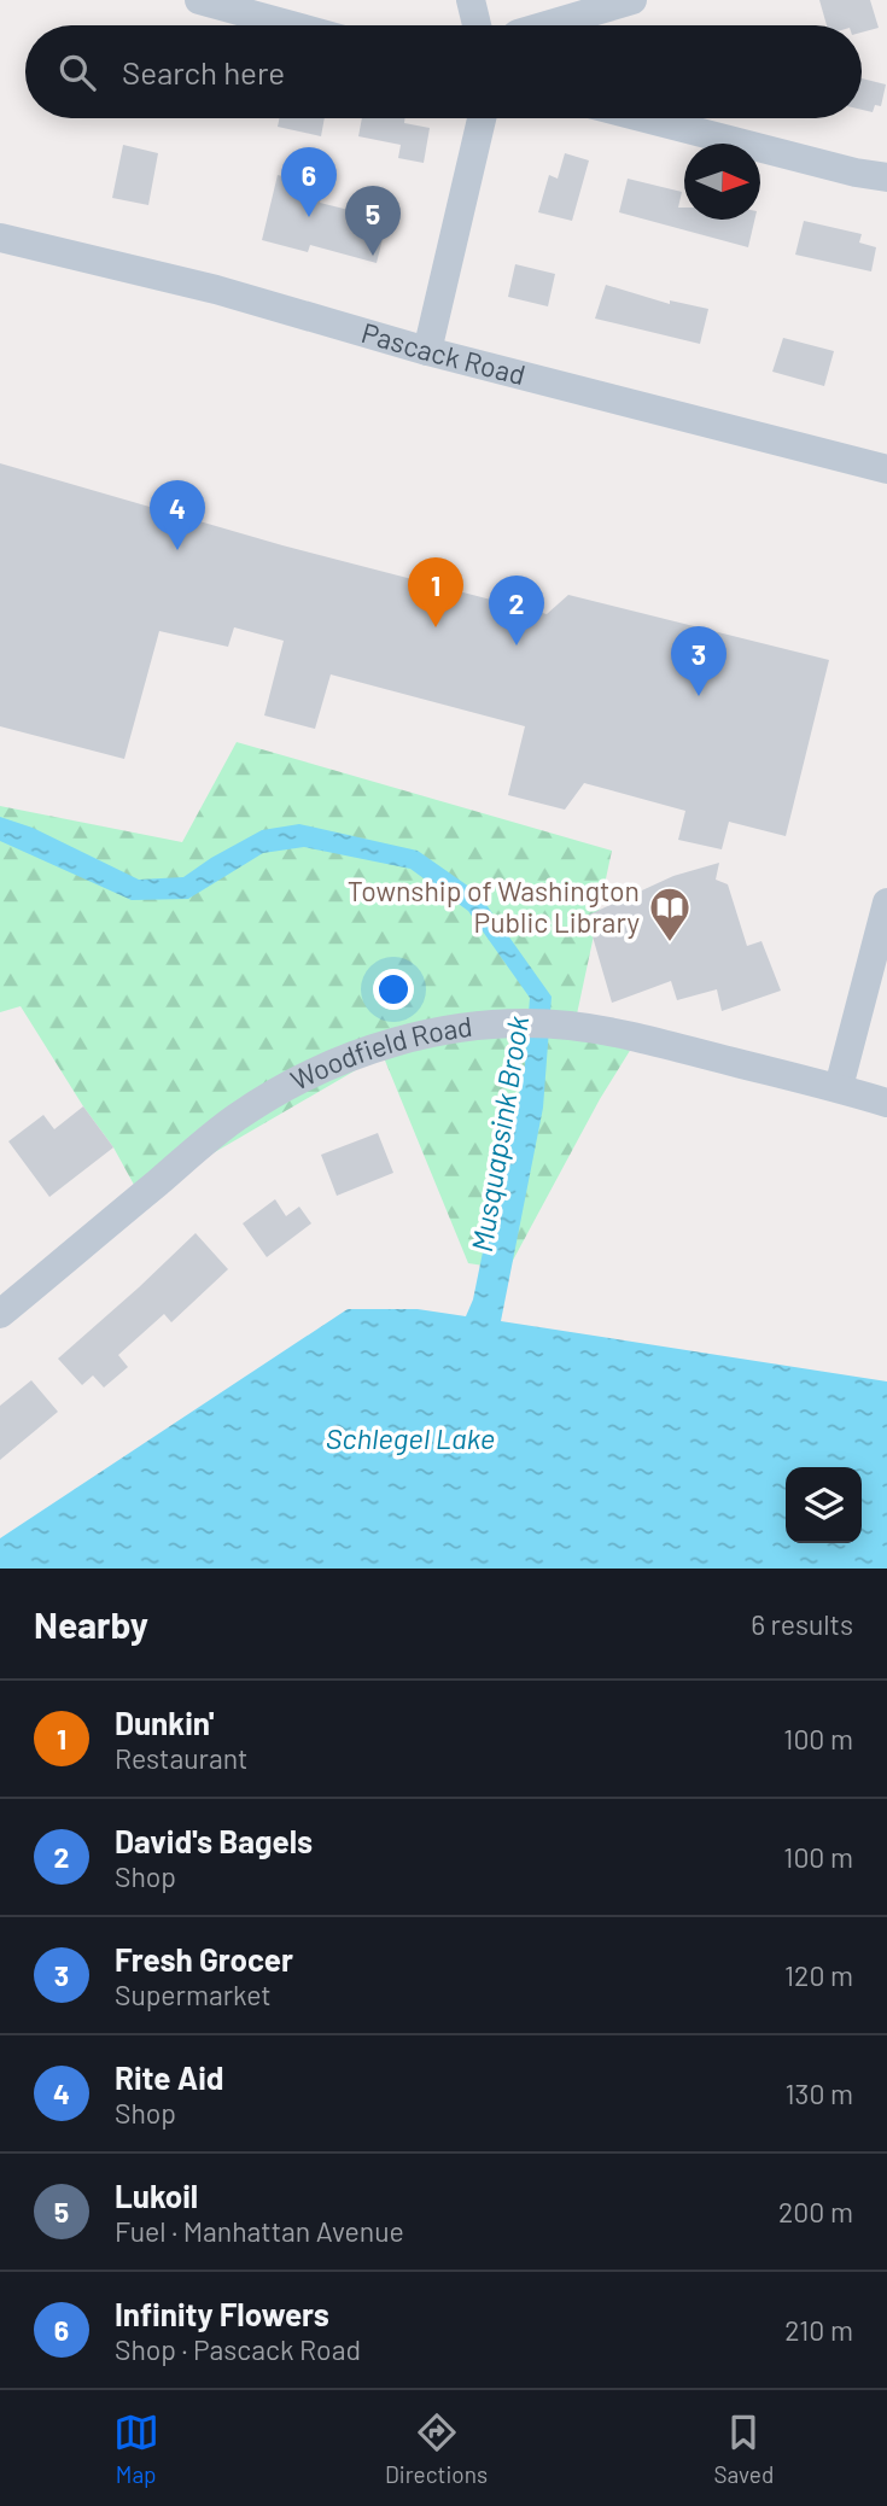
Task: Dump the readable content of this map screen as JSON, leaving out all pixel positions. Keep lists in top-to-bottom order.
{
  "streets": {
    "street": ["Pascack Road", "Woodfield Road"]
  },
  "water": ["Musquapsink Brook", "Schlegel Lake"],
  "places": {
    "library": ["Township of Washington Public Library"]
  },
  "north": "right",
  "page": {
    "search": "Search here",
    "pins": [
      "6",
      "5",
      "4",
      "1",
      "2",
      "3"
    ],
    "heading": ["Nearby", "6 results"],
    "list": [
      {
        "mark": "1",
        "name": "Dunkin'",
        "note": "Restaurant",
        "value": "100 m"
      },
      {
        "mark": "2",
        "name": "David's Bagels",
        "note": "Shop",
        "value": "100 m"
      },
      {
        "mark": "3",
        "name": "Fresh Grocer",
        "note": "Supermarket",
        "value": "120 m"
      },
      {
        "mark": "4",
        "name": "Rite Aid",
        "note": "Shop",
        "value": "130 m"
      },
      {
        "mark": "5",
        "name": "Lukoil",
        "note": "Fuel · Manhattan Avenue",
        "value": "200 m"
      },
      {
        "mark": "6",
        "name": "Infinity Flowers",
        "note": "Shop · Pascack Road",
        "value": "210 m"
      }
    ],
    "nav": ["Map", "Directions", "Saved"]
  }
}
